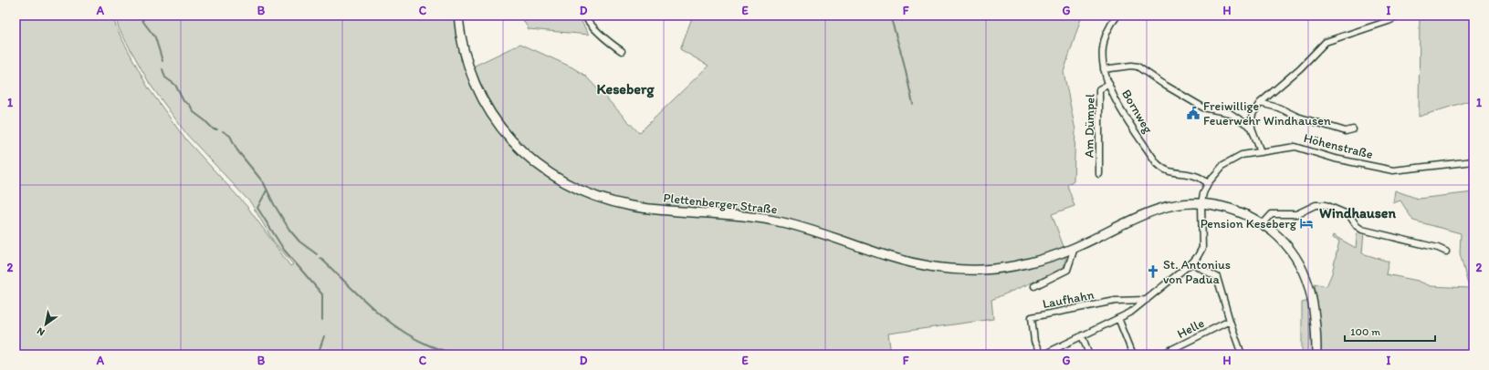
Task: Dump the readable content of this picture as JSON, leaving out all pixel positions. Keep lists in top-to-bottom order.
{
  "streets": {
    "main road": ["Plettenberger Straße"],
    "street": [
      "Bornweg",
      "Am Dümpel",
      "Höhenstraße",
      "Laufhahn",
      "Helle"
    ]
  },
  "crossings": [
    ["Bornweg", "Am Dümpel"],
    ["Bornweg", "Höhenstraße"],
    ["Höhenstraße", "Plettenberger Straße"],
    ["Höhenstraße", "Laufhahn"]
  ],
  "districts": ["Keseberg", "Windhausen"],
  "places": {
    "public building": ["Freiwillige Feuerwehr Windhausen"],
    "hotel": ["Pension Keseberg"],
    "church": ["St. Antonius von Padua"]
  },
  "scale_bar": "100 m",
  "north": "bottom left",
  "grid": {
    "columns": [
      "A",
      "B",
      "C",
      "D",
      "E",
      "F",
      "G",
      "H",
      "I"
    ],
    "rows": ["1", "2"]
  }
}
